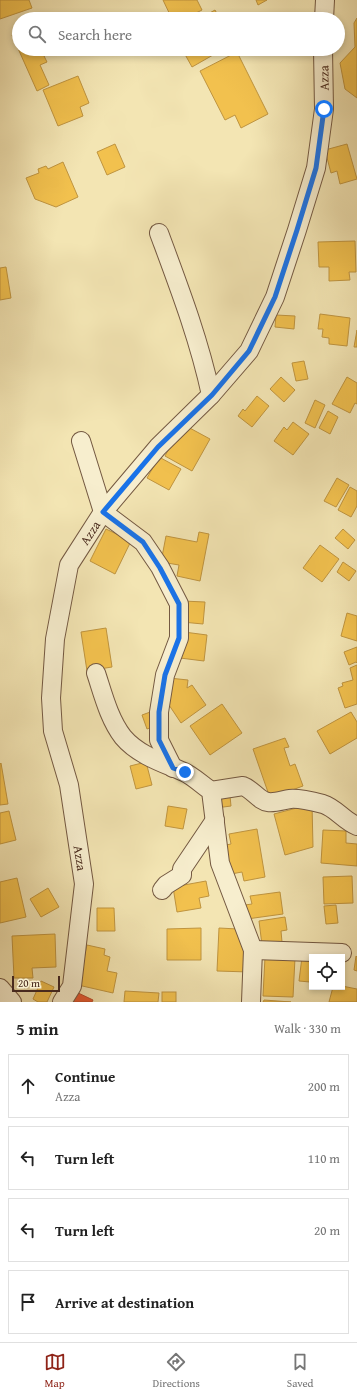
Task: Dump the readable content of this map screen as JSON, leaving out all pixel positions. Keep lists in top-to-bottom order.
{
  "streets": {
    "street": ["Azza"]
  },
  "scale_bar": "20 m",
  "page": {
    "search": "Search here",
    "scale": "20 m",
    "heading": ["5 min", "Walk · 330 m"],
    "list": [
      ["Continue", "Azza", "200 m"],
      ["Turn left", "110 m"],
      ["Turn left", "20 m"],
      "Arrive at destination"
    ],
    "nav": ["Map", "Directions", "Saved"]
  }
}
